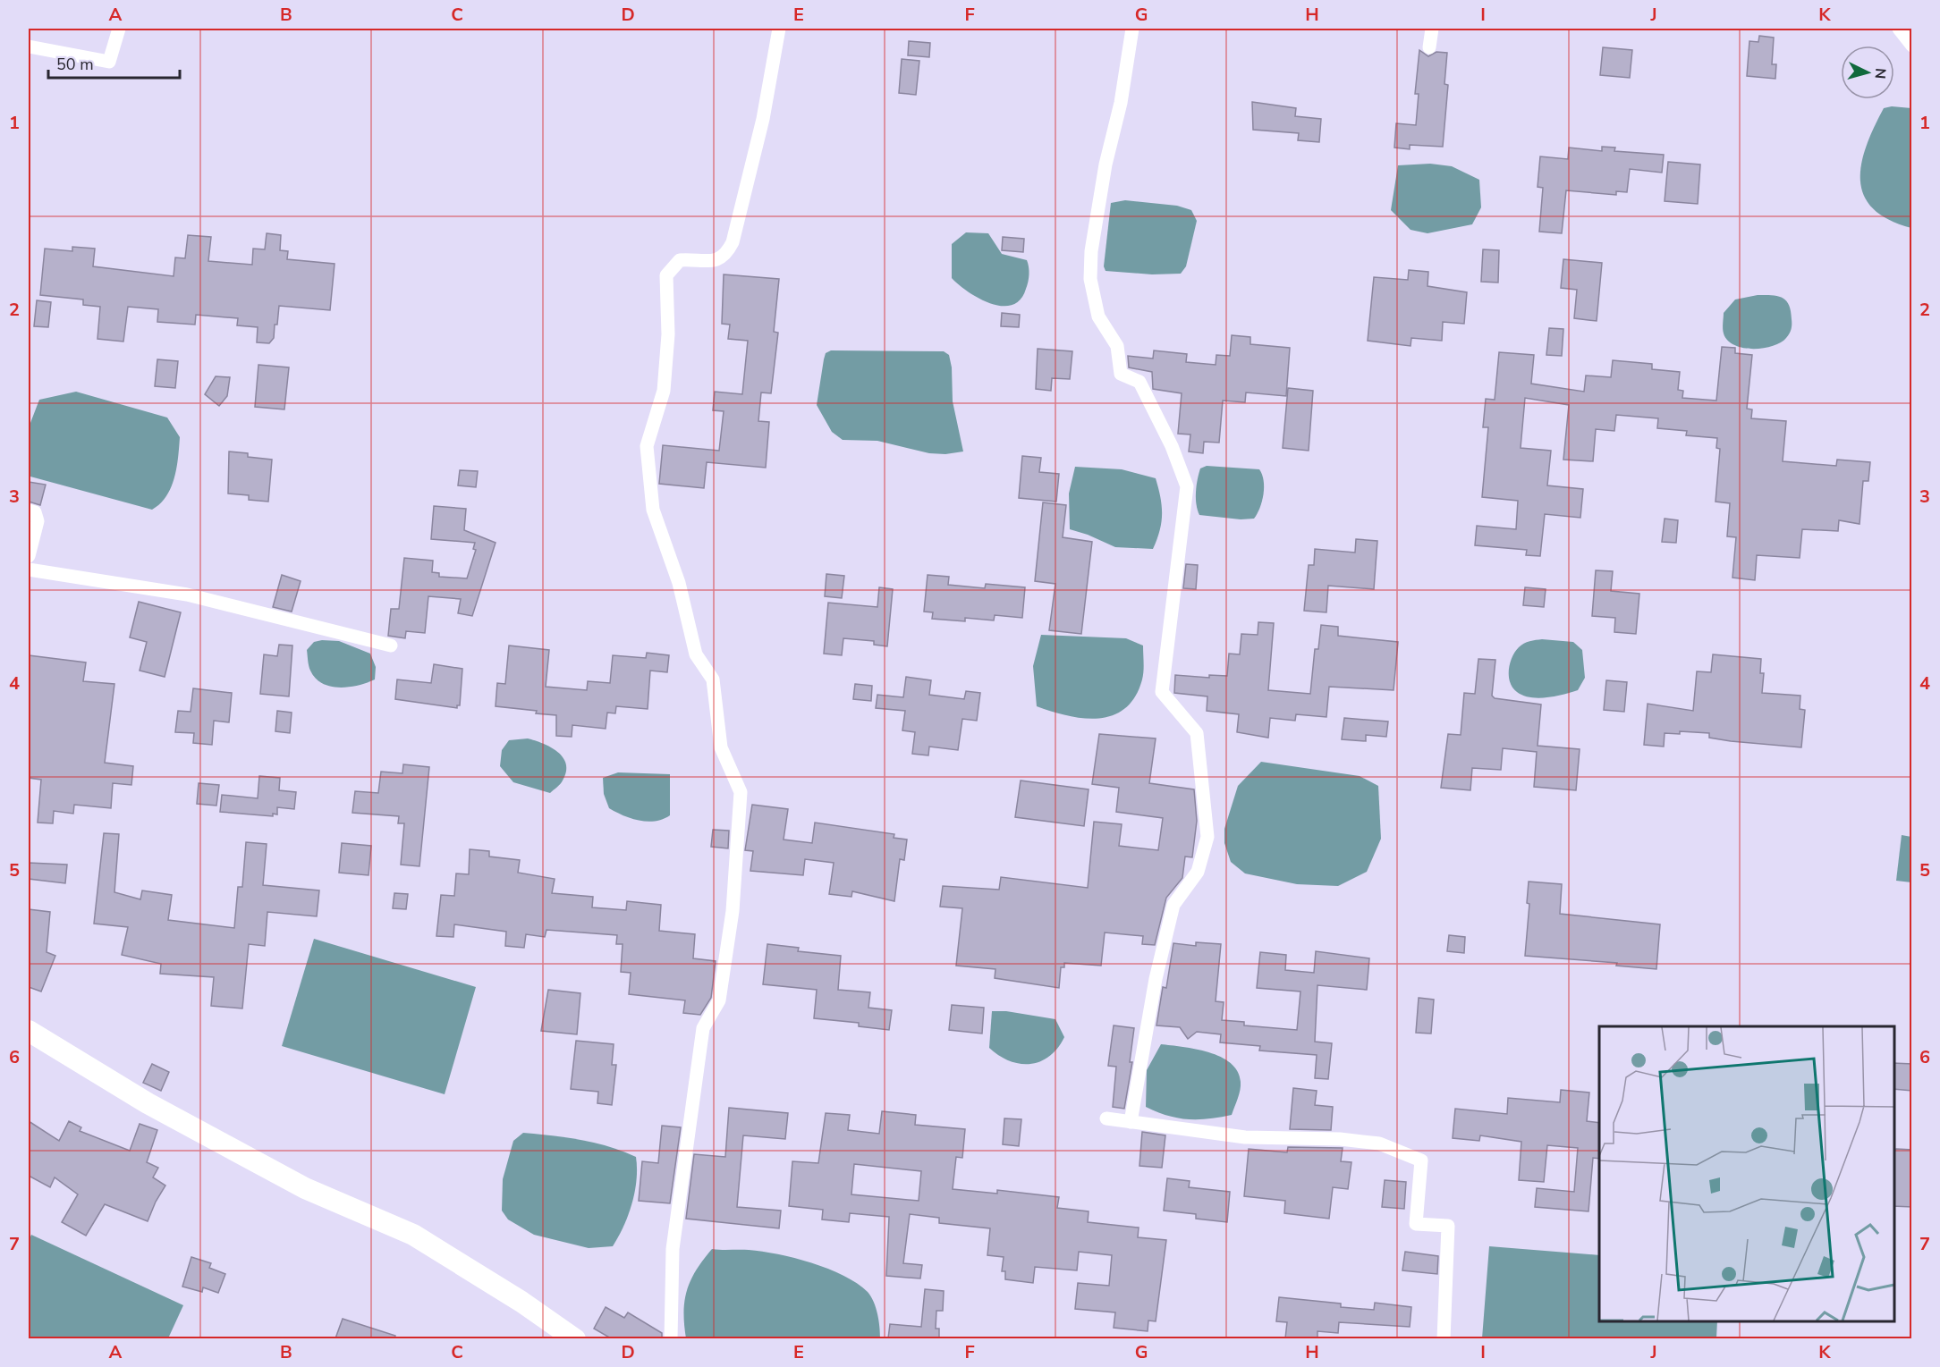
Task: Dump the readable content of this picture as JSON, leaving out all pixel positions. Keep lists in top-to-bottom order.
{
  "scale_bar": "50 m",
  "north": "right",
  "grid": {
    "columns": [
      "A",
      "B",
      "C",
      "D",
      "E",
      "F",
      "G",
      "H",
      "I",
      "J",
      "K"
    ],
    "rows": [
      "1",
      "2",
      "3",
      "4",
      "5",
      "6",
      "7"
    ]
  }
}
